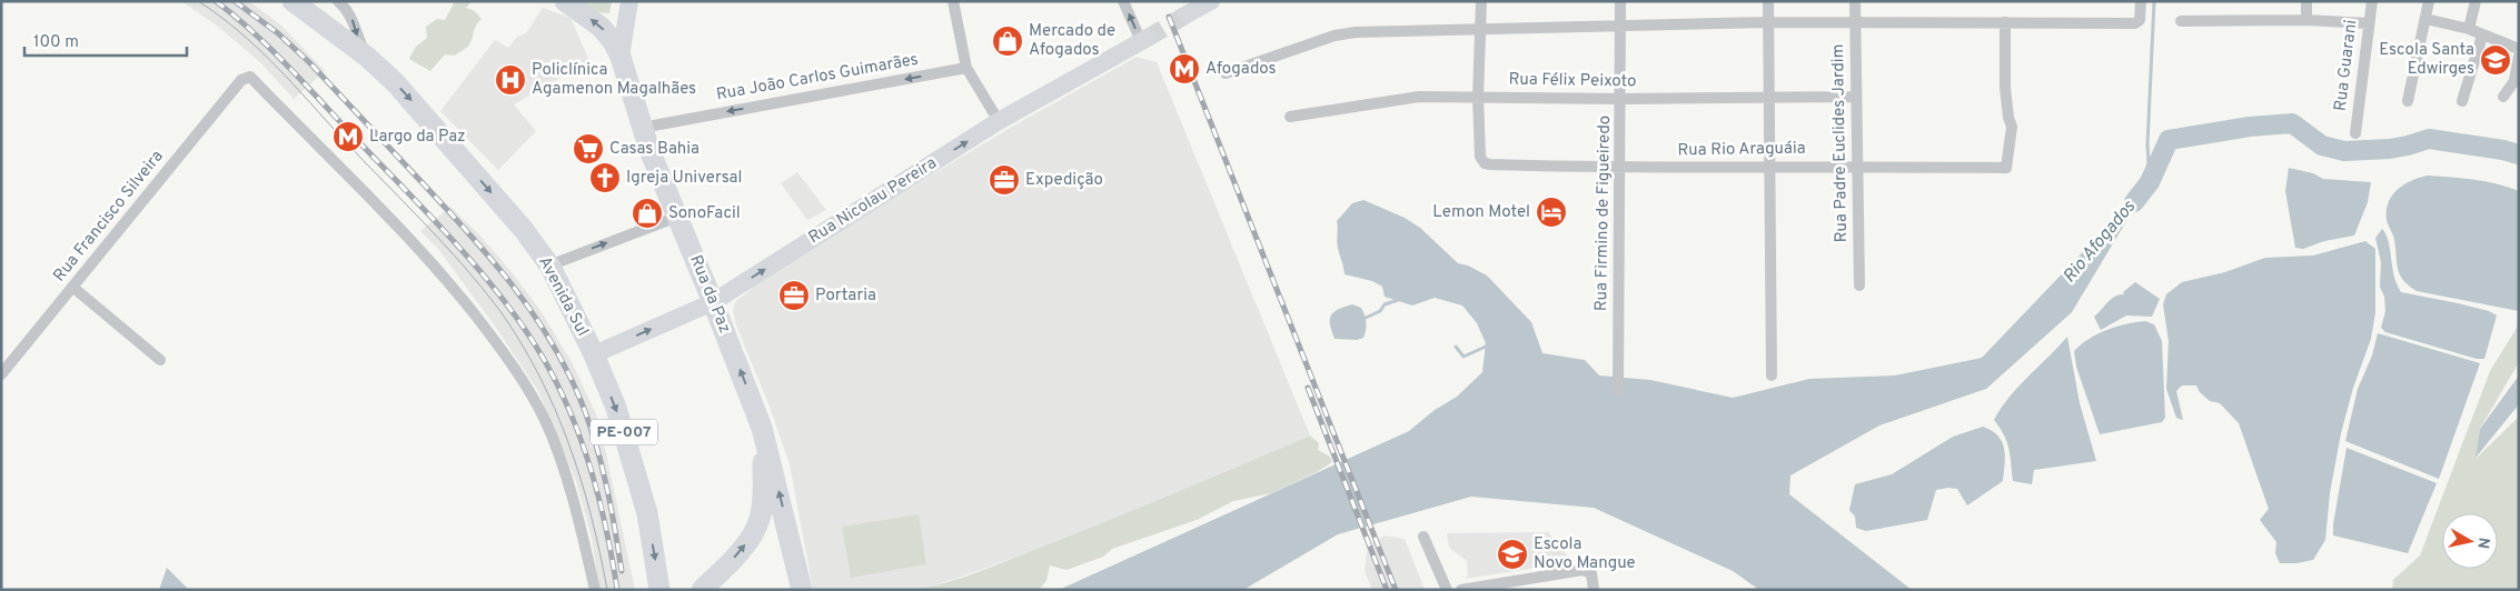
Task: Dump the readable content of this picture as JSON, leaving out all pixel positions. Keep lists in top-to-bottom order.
{
  "streets": {
    "highway": ["Rua da Paz", "Avenida Sul", "PE-007"],
    "main road": ["Rua Nicolau Pereira"],
    "street": [
      "Rua Guarani",
      "Rua João Carlos Guimarães",
      "Rua Félix Peixoto",
      "Rua Padre Euclides Jardim",
      "Rua Rio Araguáia",
      "Rua Firmino de Figueiredo",
      "Rua Francisco Silveira"
    ]
  },
  "crossings": [
    ["Rua João Carlos Guimarães", "Rua da Paz"],
    ["Rua Félix Peixoto", "Rua Padre Euclides Jardim"],
    ["Rua Félix Peixoto", "Rua Rio Araguáia"],
    ["Rua Félix Peixoto", "Rua Firmino de Figueiredo"],
    ["Rua Padre Euclides Jardim", "Rua Rio Araguáia"],
    ["Rua Rio Araguáia", "Rua Firmino de Figueiredo"],
    ["Rua Nicolau Pereira", "Rua da Paz"],
    ["Rua Nicolau Pereira", "Avenida Sul"]
  ],
  "one_way": [
    "Rua João Carlos Guimarães",
    "Rua Nicolau Pereira",
    "Rua da Paz",
    "Avenida Sul"
  ],
  "water": ["Rio Afogados"],
  "places": {
    "shop": ["Mercado de Afogados", "SonoFacil"],
    "school or university": ["Escola Santa Edwirges", "Escola Novo Mangue"],
    "metro station": ["Afogados", "Largo da Paz"],
    "hospital": ["Policlínica Agamenon Magalhães"],
    "supermarket": ["Casas Bahia"],
    "church": ["Igreja Universal"],
    "office": ["Expedição", "Portaria"],
    "hotel": ["Lemon Motel"]
  },
  "scale_bar": "100 m",
  "north": "right"
}
